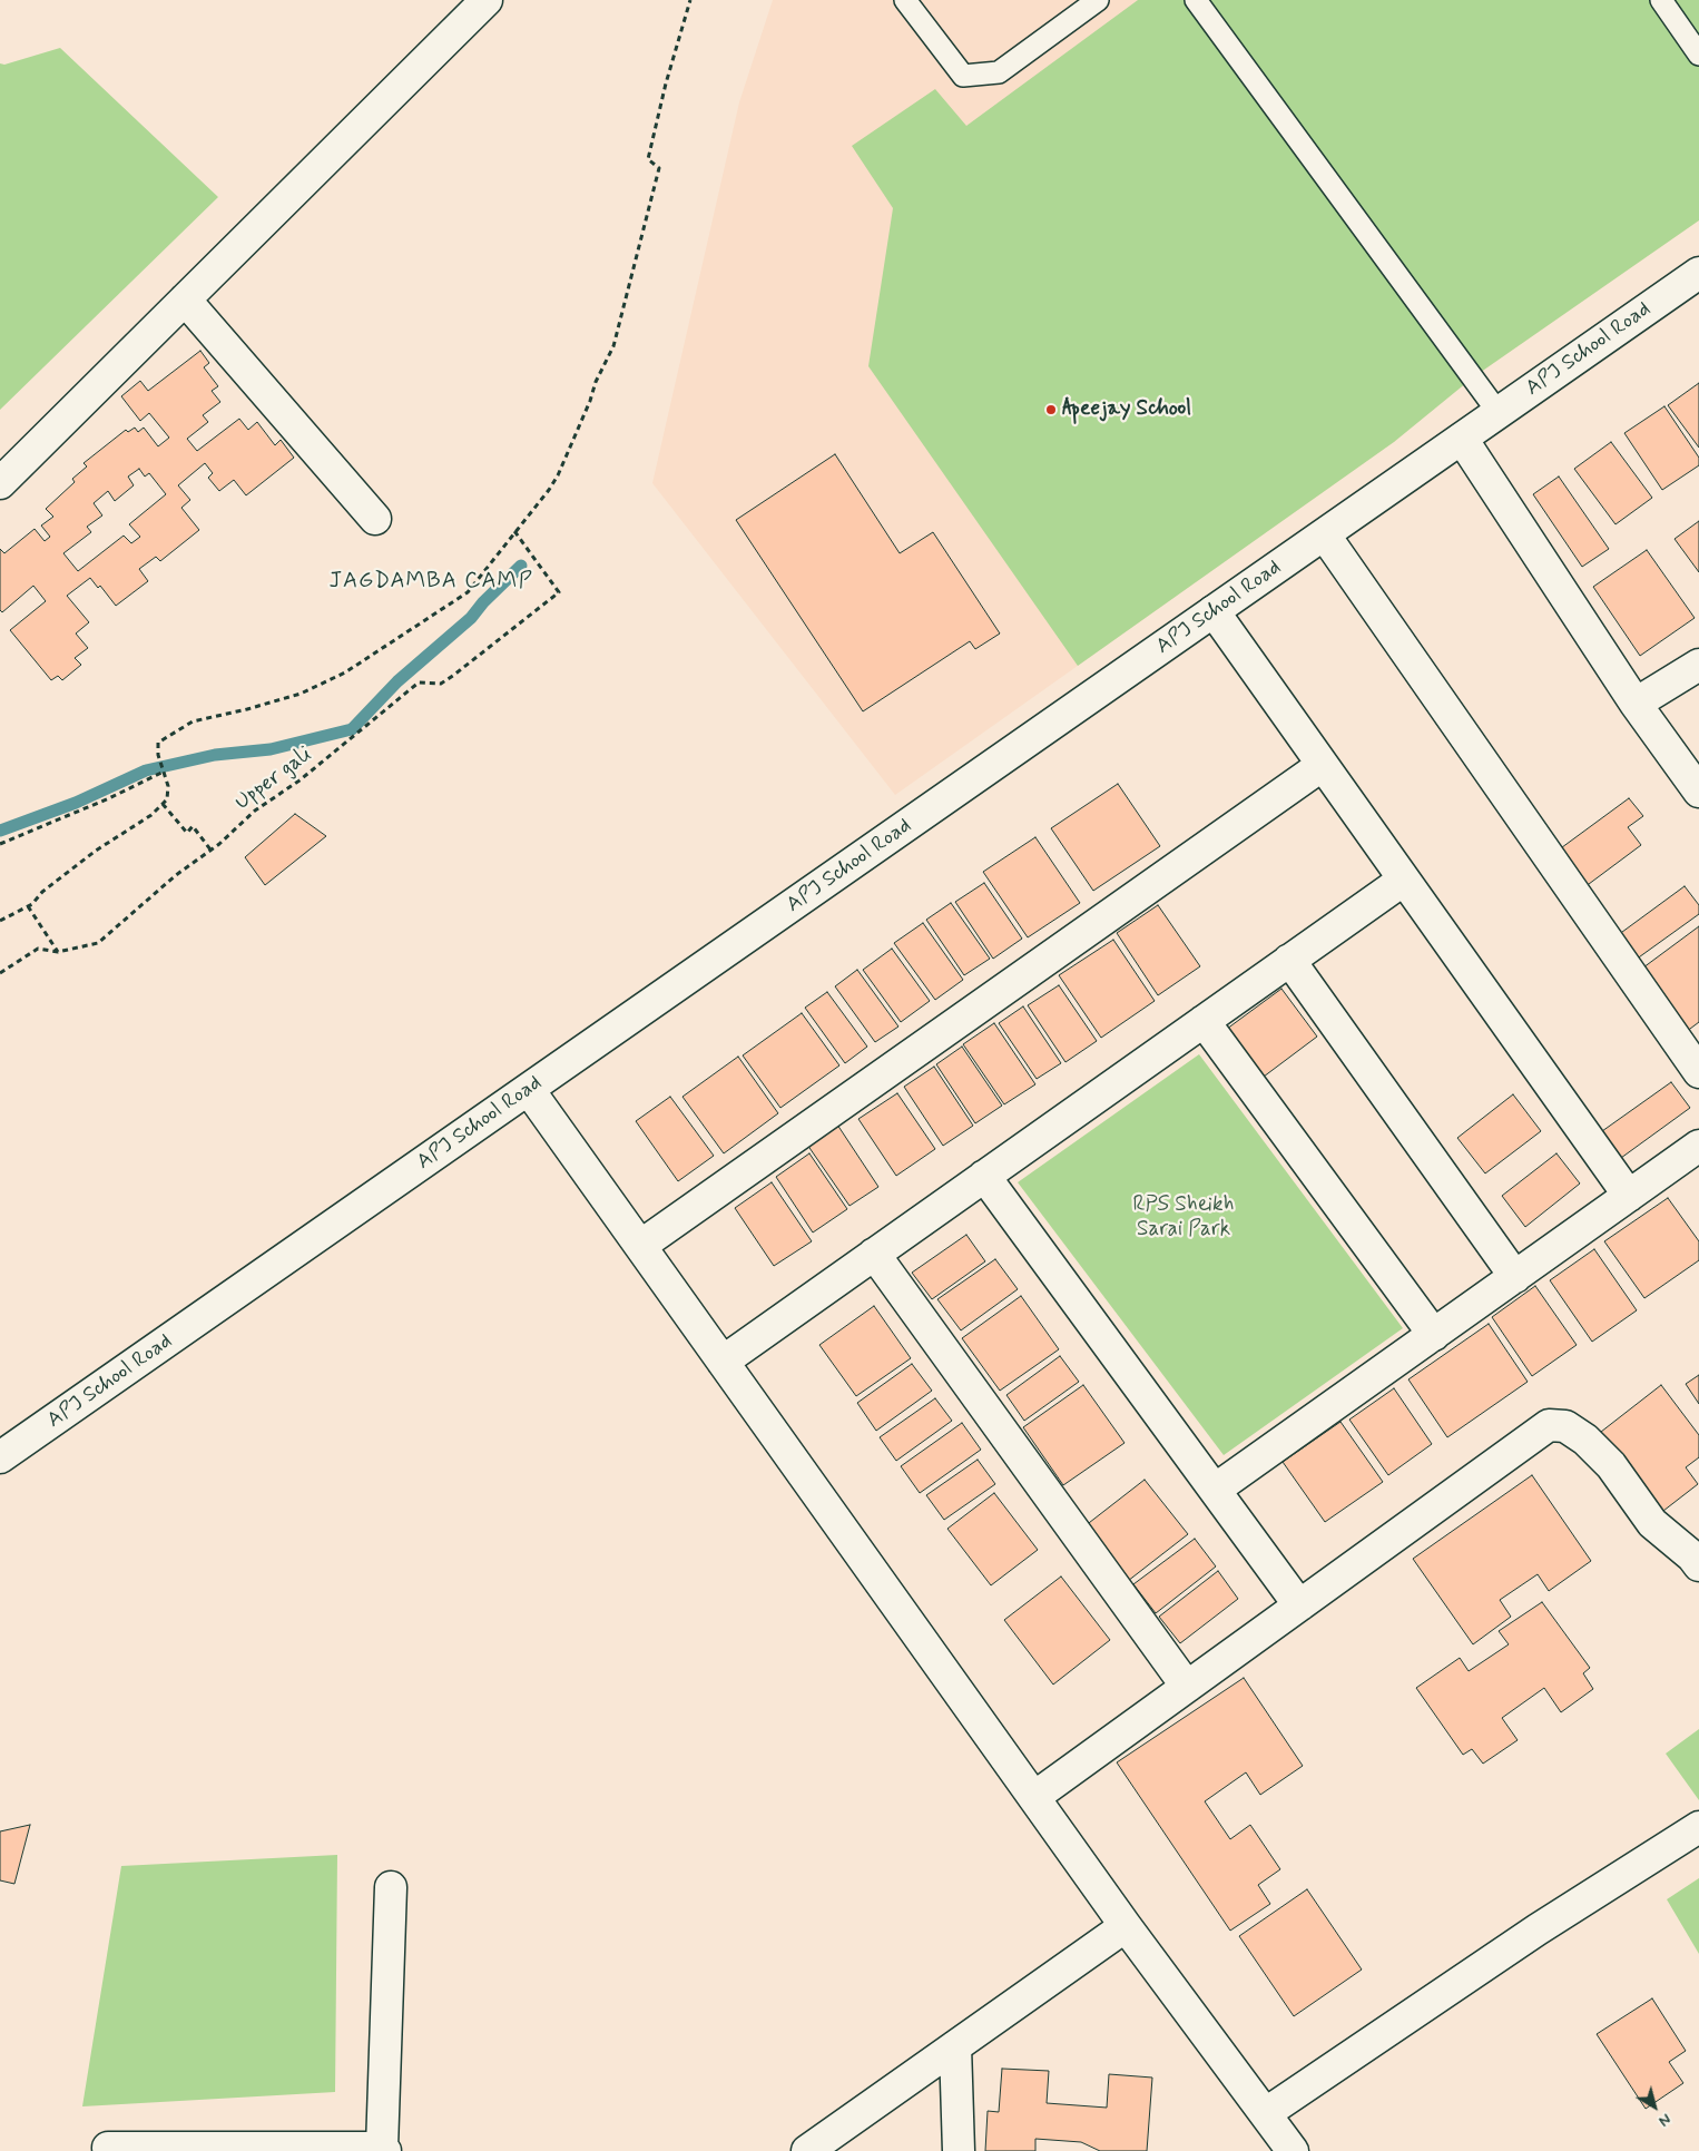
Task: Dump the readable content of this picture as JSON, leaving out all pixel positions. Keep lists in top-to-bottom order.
{
  "streets": {
    "street": ["APJ School Road"],
    "path": ["Upper gali"]
  },
  "districts": ["JAGDAMBA CAMP"],
  "parks": ["RPS Sheikh Sarai Park"],
  "places": ["Apeejay School"],
  "north": "bottom right"
}
